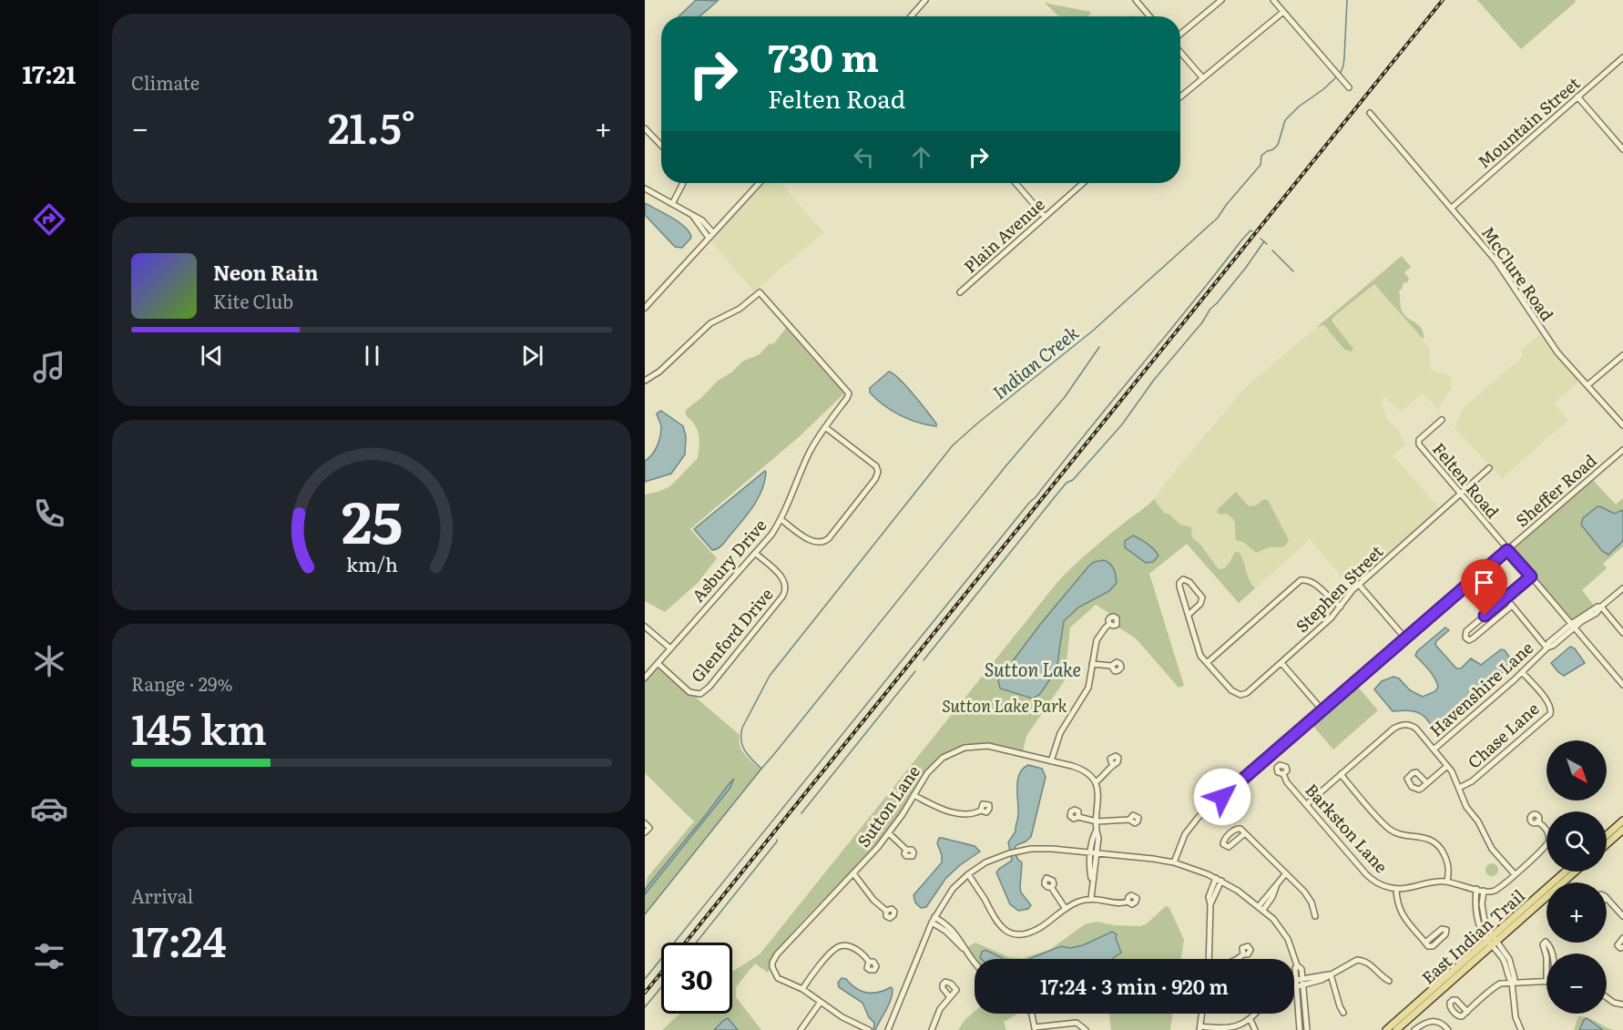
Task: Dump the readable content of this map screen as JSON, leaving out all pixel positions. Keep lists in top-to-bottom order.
{
  "streets": {
    "main road": ["East Indian Trail"],
    "street": [
      "Mountain Street",
      "Plain Avenue",
      "McClure Road",
      "Felten Road",
      "Sheffer Road",
      "Asbury Drive",
      "Stephen Street",
      "Glenford Drive",
      "Havenshire Lane",
      "Chase Lane",
      "Sutton Lane",
      "Barkston Lane"
    ]
  },
  "crossings": [
    ["Mountain Street", "McClure Road"],
    ["Felten Road", "Sheffer Road"],
    ["Felten Road", "Stephen Street"],
    ["Felten Road", "Havenshire Lane"],
    ["Asbury Drive", "Glenford Drive"],
    ["Havenshire Lane", "Chase Lane"]
  ],
  "water": ["Indian Creek", "Sutton Lake"],
  "parks": ["Sutton Lake Park"],
  "north": "bottom right",
  "page": {
    "tabs": "17:21",
    "tile": [
      "Climate",
      ["Range · 29%", "145 km"],
      ["Arrival", "17:24"]
    ],
    "turn": ["730 m", "Felten Road"],
    "heat": ["−", "21.5°", "+"],
    "song": ["Neon Rain", "Kite Club"],
    "map_buttons": ["+", "−"],
    "limit": "30",
    "trip": "17:24 · 3 min · 920 m",
    "gauge": ["25", "km/h"]
  }
}
